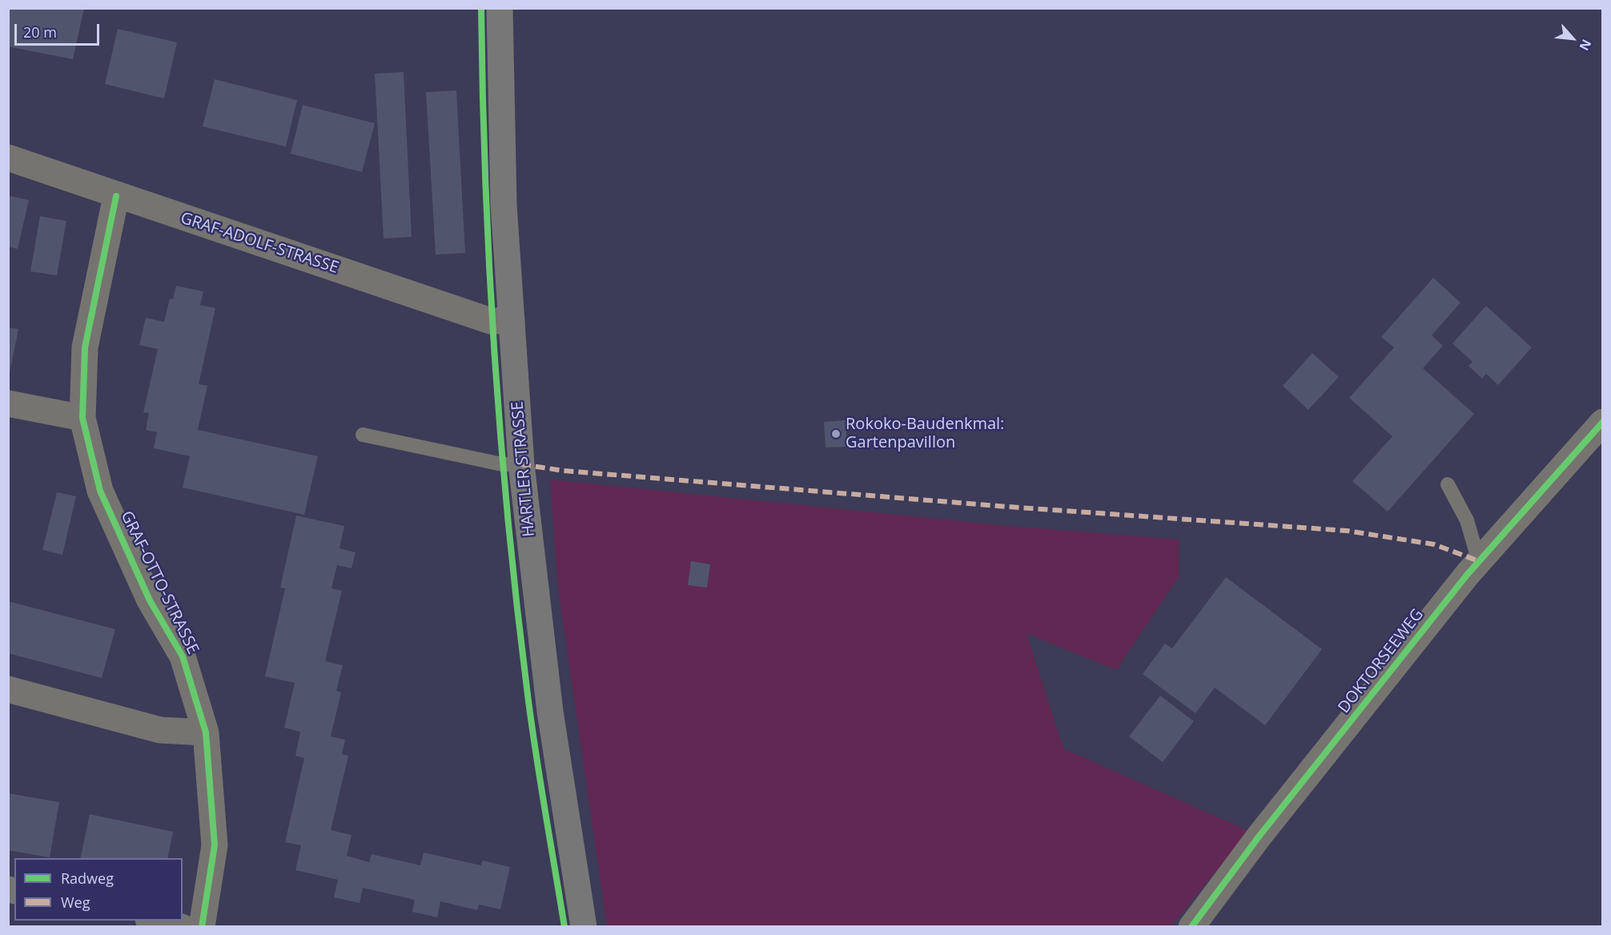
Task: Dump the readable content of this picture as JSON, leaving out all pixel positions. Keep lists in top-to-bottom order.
{
  "streets": {
    "main road": ["HARTLER STRASSE"],
    "street": ["GRAF-ADOLF-STRASSE", "GRAF-OTTO-STRASSE", "DOKTORSEEWEG"]
  },
  "crossings": [
    ["GRAF-ADOLF-STRASSE", "HARTLER STRASSE"],
    ["GRAF-ADOLF-STRASSE", "GRAF-OTTO-STRASSE"]
  ],
  "places": ["Rokoko-Baudenkmal: Gartenpavillon"],
  "legend": ["Radweg", "Weg"],
  "scale_bar": "20 m",
  "north": "bottom right"
}
